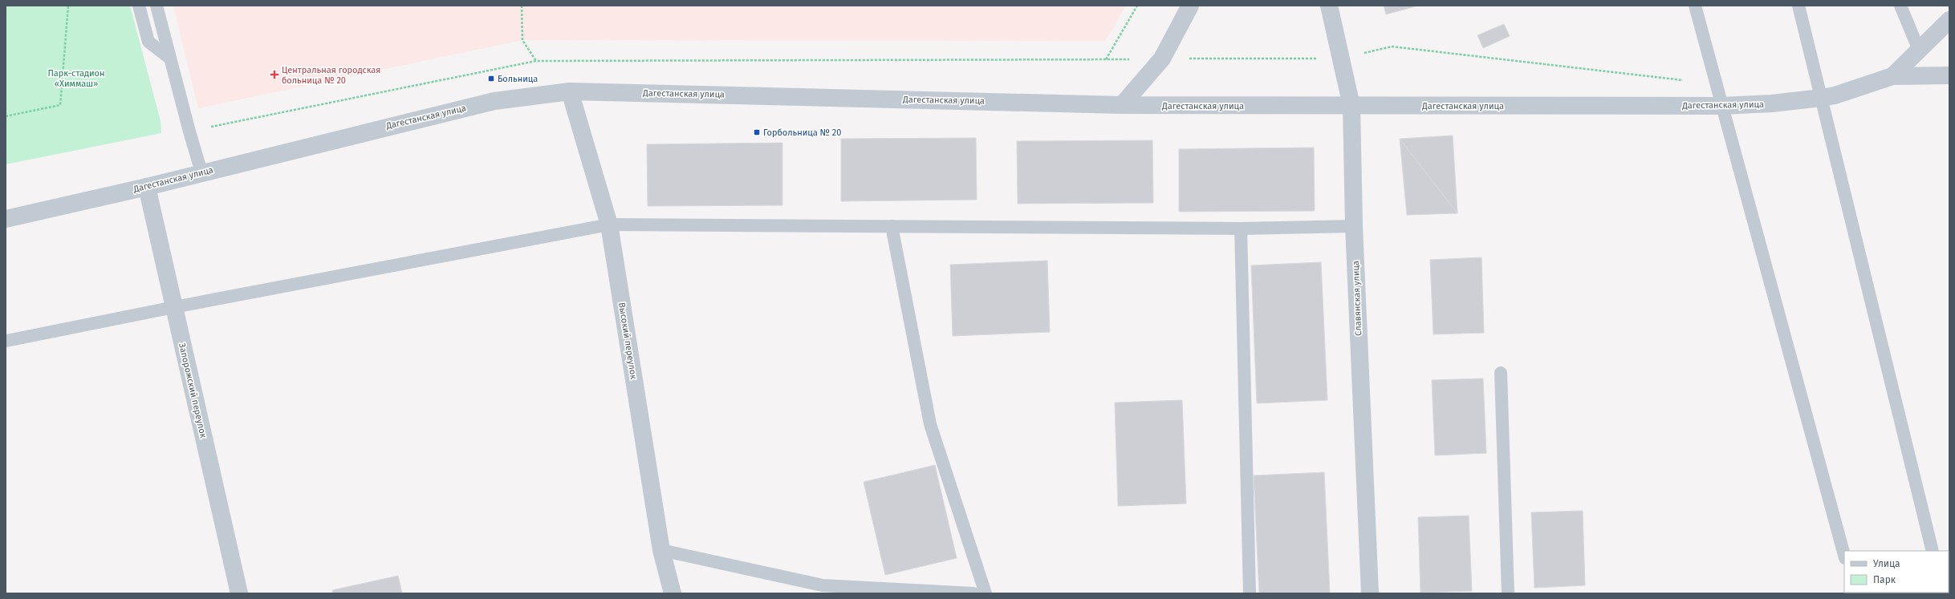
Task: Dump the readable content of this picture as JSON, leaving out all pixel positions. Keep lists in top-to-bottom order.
{
  "streets": {
    "street": [
      "Дагестанская улица",
      "Славянская улица",
      "Высокий переулок",
      "Запорожский переулок"
    ]
  },
  "crossings": [
    ["Дагестанская улица", "Славянская улица"],
    ["Дагестанская улица", "Высокий переулок"],
    ["Дагестанская улица", "Запорожский переулок"]
  ],
  "parks": ["Парк-стадион «Химмаш»"],
  "places": {
    "health": ["Центральная городская больница № 20"],
    "transit": ["Больница", "Горбольница № 20"]
  },
  "legend": ["Улица", "Парк"]
}
